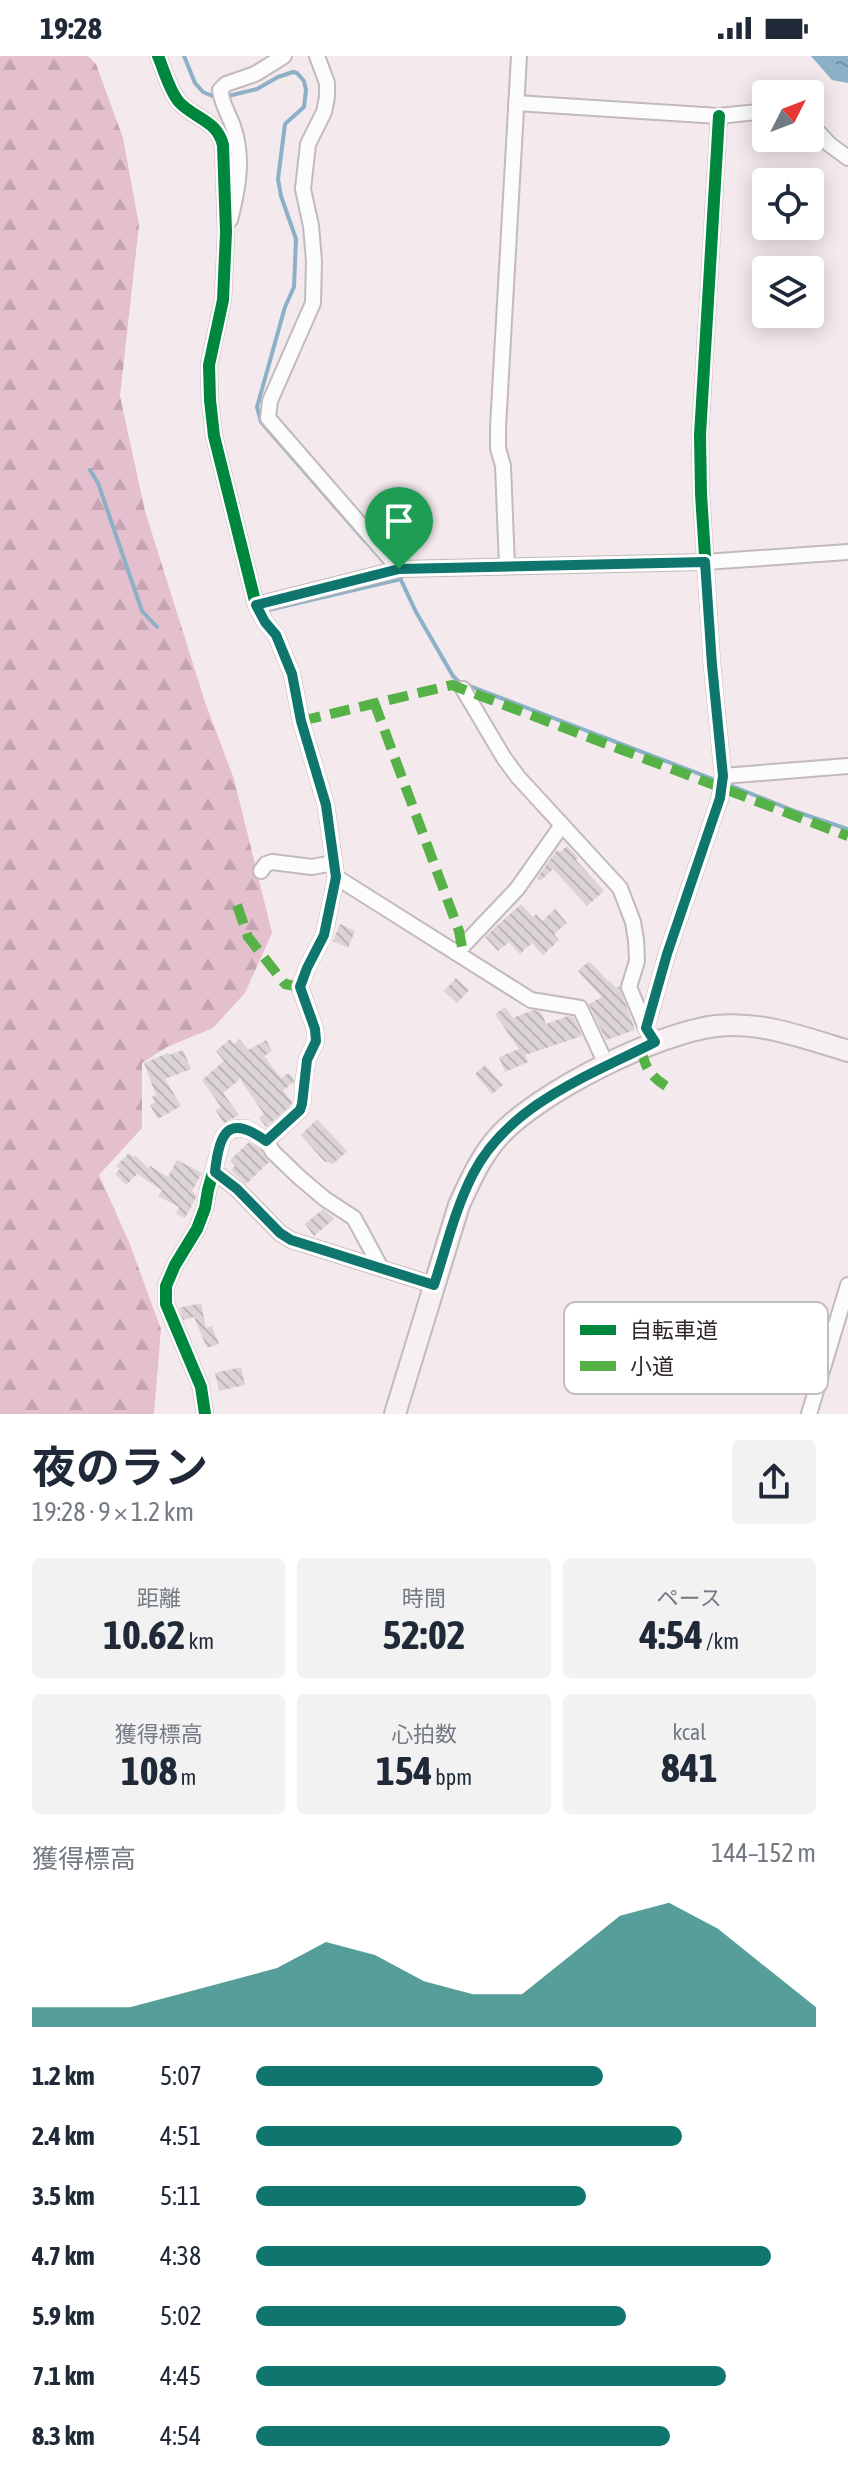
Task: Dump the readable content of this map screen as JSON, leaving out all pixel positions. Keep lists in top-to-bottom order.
{
  "legend": ["自転車道", "小道"],
  "north": "top right",
  "page": {
    "status": "19:28",
    "heading": ["夜のラン", "19:28 · 9 × 1.2 km"],
    "stats": [
      ["距離", "10.62 km"],
      ["時間", "52:02"],
      ["ペース", "4:54 /km"],
      ["獲得標高", "108 m"],
      ["心拍数", "154 bpm"],
      ["kcal", "841"]
    ],
    "chart": ["獲得標高", "144–152 m"],
    "list": [
      {
        "name": "1.2 km",
        "note": "5:07"
      },
      {
        "name": "2.4 km",
        "note": "4:51"
      },
      {
        "name": "3.5 km",
        "note": "5:11"
      },
      {
        "name": "4.7 km",
        "note": "4:38"
      },
      {
        "name": "5.9 km",
        "note": "5:02"
      },
      {
        "name": "7.1 km",
        "note": "4:45"
      },
      {
        "name": "8.3 km",
        "note": "4:54"
      }
    ]
  }
}
